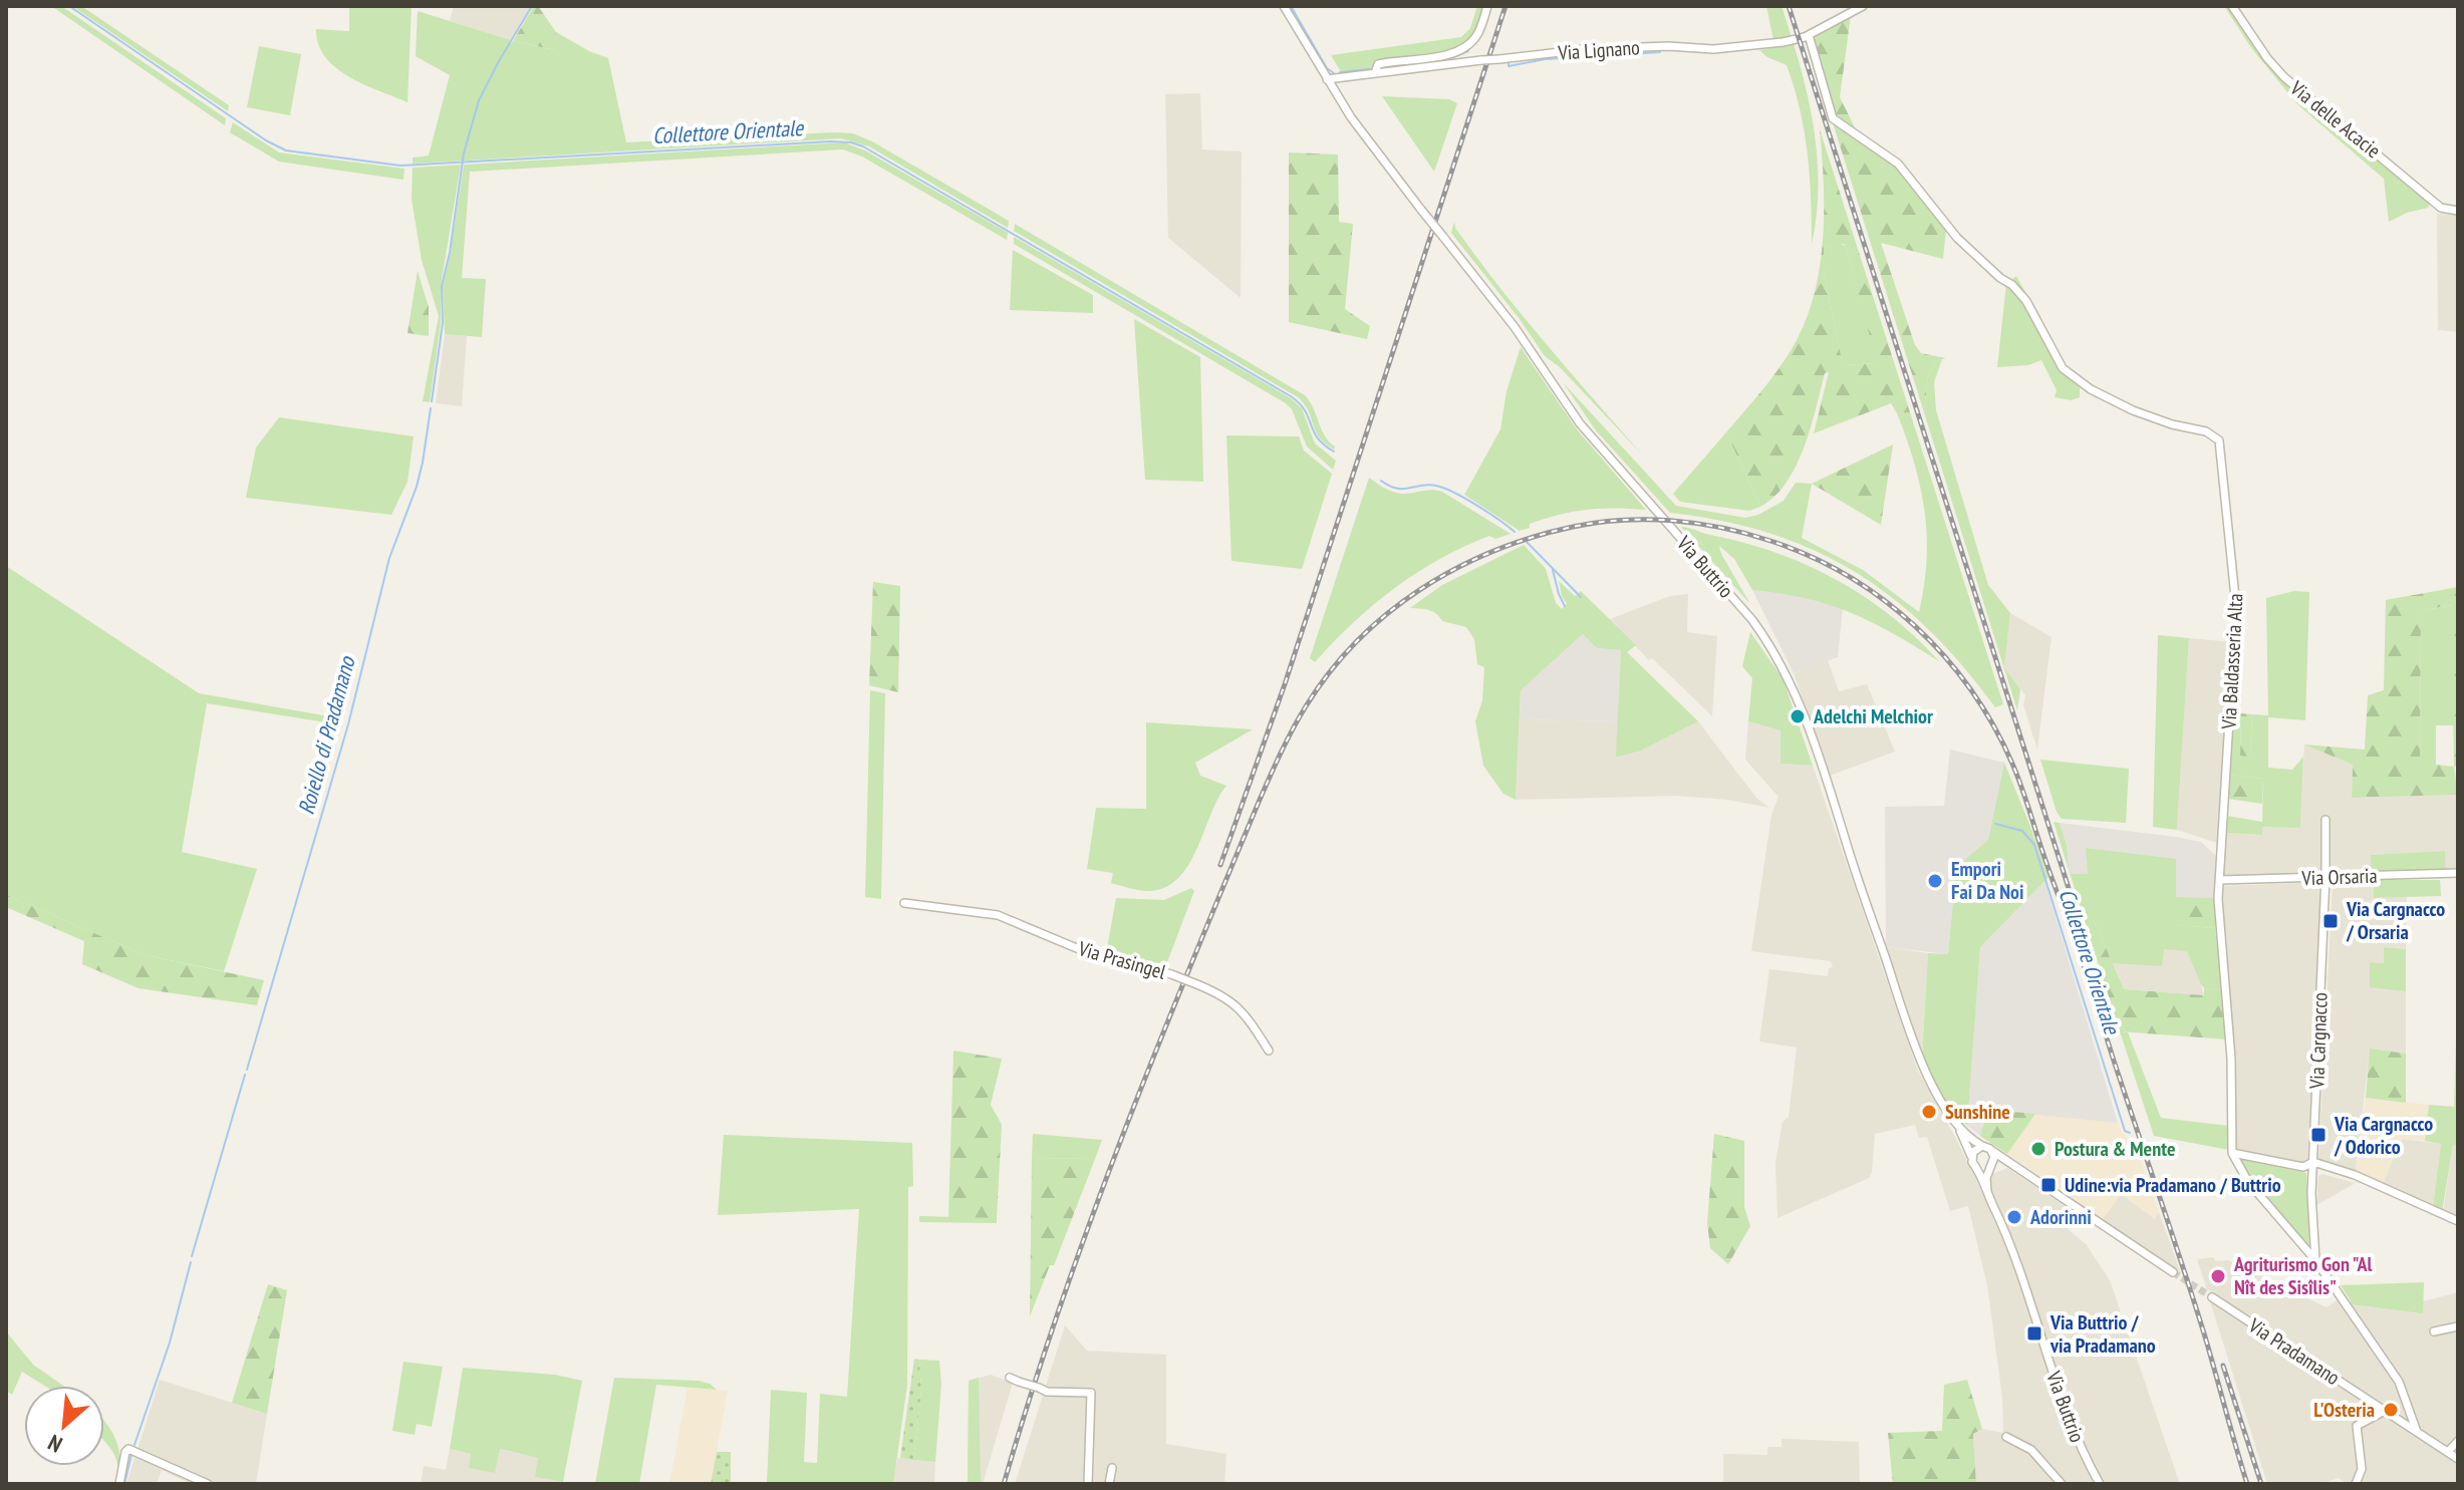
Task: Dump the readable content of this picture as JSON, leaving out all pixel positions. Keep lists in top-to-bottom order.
{
  "streets": {
    "street": [
      "Via Lignano",
      "Via delle Acacie",
      "Via Buttrio",
      "Via Baldasseria Alta",
      "Via Orsaria",
      "Via Prasingel",
      "Via Cargnacco",
      "Via Pradamano"
    ]
  },
  "crossings": [
    ["Via Lignano", "Via Buttrio"],
    ["Via Lignano", "Via Baldasseria Alta"],
    ["Via Baldasseria Alta", "Via Orsaria"],
    ["Via Orsaria", "Via Cargnacco"]
  ],
  "water": ["Collettore Orientale", "Roiello di Pradamano"],
  "places": {
    "other": [
      "Adelchi Melchior",
      "Empori Fai Da Noi",
      "Sunshine",
      "Postura & Mente",
      "Adorinni",
      "Agriturismo Gon \"Al Nît des Sisîlis\"",
      "L'Osteria"
    ],
    "transit": [
      "Via Cargnacco / Orsaria",
      "Via Cargnacco / Odorico",
      "Udine:via Pradamano / Buttrio",
      "Via Buttrio / via Pradamano"
    ]
  },
  "north": "bottom left"
}
